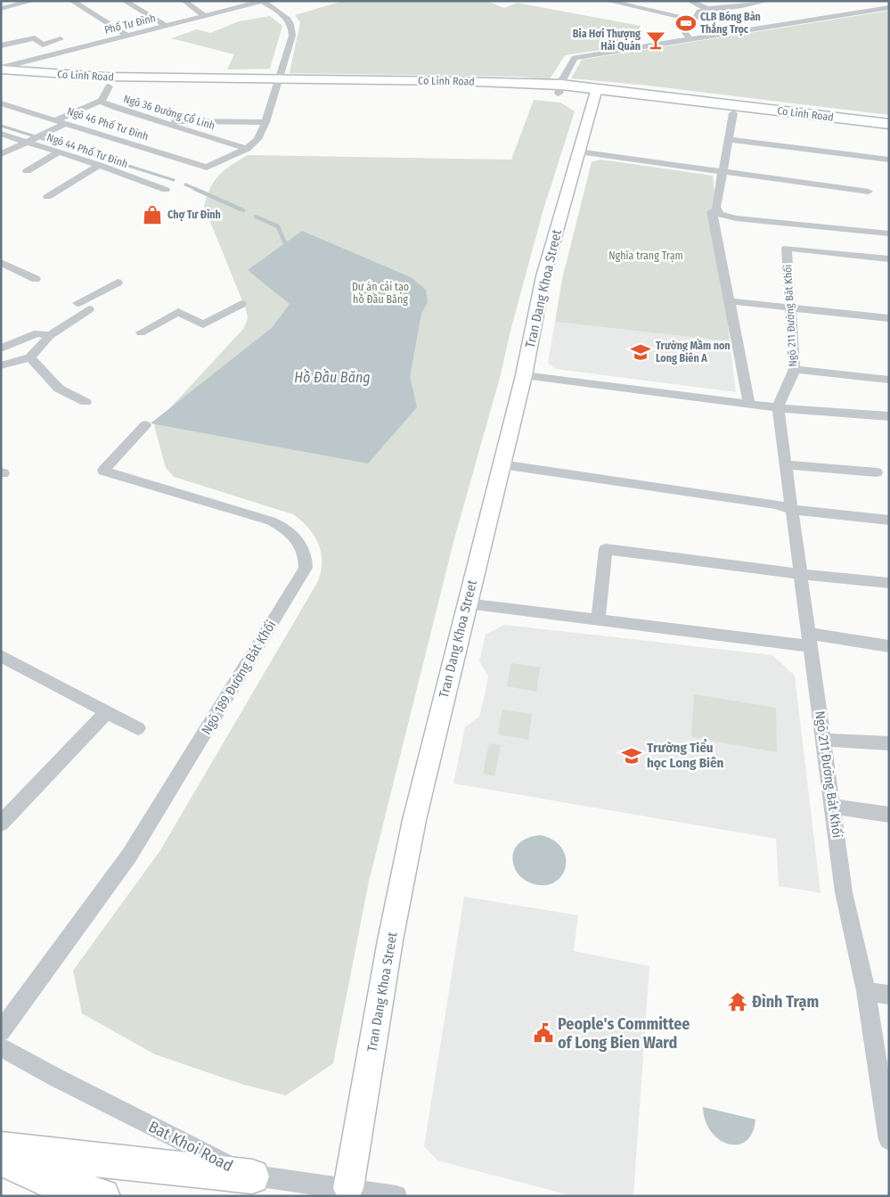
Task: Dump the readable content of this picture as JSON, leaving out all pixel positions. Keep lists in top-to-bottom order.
{
  "streets": {
    "main road": ["Co Linh Road"],
    "street": [
      "Phố Tư Đình",
      "Ngõ 36 Đường Cổ Linh",
      "Ngõ 46 Phố Tư Đình",
      "Ngõ 44 Phố Tư Đình",
      "Tran Dang Khoa Street",
      "Ngõ 211 Đường Bát Khối",
      "Ngõ 189 Đường Bát Khối",
      "Bat Khoi Road"
    ]
  },
  "crossings": [
    ["Phố Tư Đình", "Co Linh Road"],
    ["Co Linh Road", "Ngõ 36 Đường Cổ Linh"],
    ["Co Linh Road", "Tran Dang Khoa Street"],
    ["Ngõ 36 Đường Cổ Linh", "Ngõ 46 Phố Tư Đình"],
    ["Tran Dang Khoa Street", "Bat Khoi Road"]
  ],
  "water": ["Hồ Đầu Băng"],
  "parks": ["Nghĩa trang Trạm", "Dự án cải tạo hồ Đầu Băng"],
  "places": {
    "sports": ["CLB Bóng Bàn Thắng Trọc"],
    "bar": ["Bia Hơi Thượng Hải Quán"],
    "shop": ["Chợ Tư Đình"],
    "school or university": ["Trường Mầm non Long Biên A", "Trường Tiểu học Long Biên"],
    "temple": ["Đình Trạm"],
    "public building": ["People's Committee of Long Bien Ward"]
  }
}
